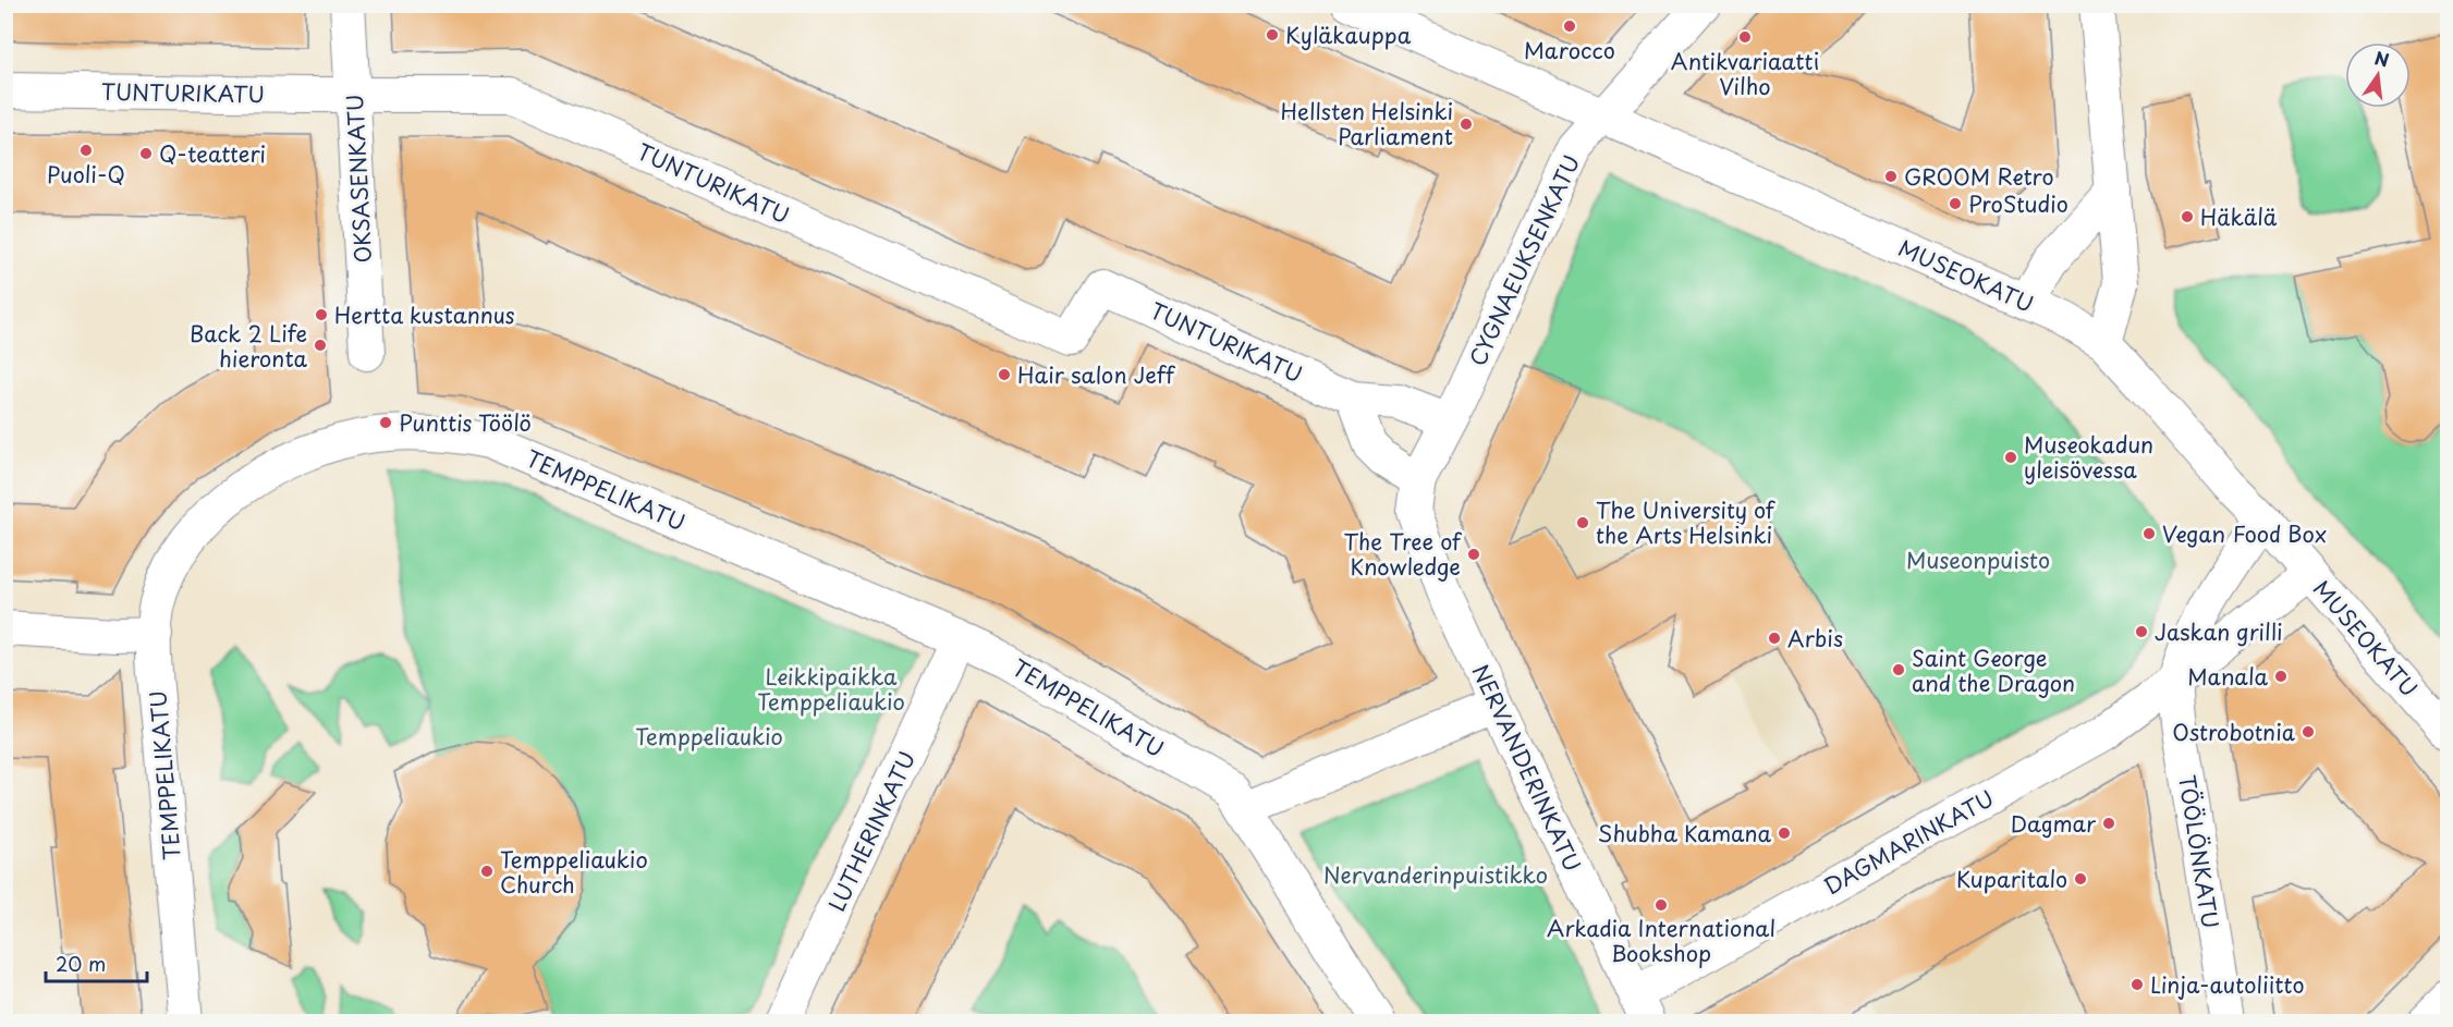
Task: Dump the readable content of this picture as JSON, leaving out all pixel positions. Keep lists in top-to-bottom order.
{
  "streets": {
    "street": [
      "TUNTURIKATU",
      "OKSASENKATU",
      "CYGNAEUKSENKATU",
      "MUSEOKATU",
      "TEMPPELIKATU",
      "NERVANDERINKATU",
      "LUTHERINKATU",
      "DAGMARINKATU",
      "TÖÖLÖNKATU"
    ]
  },
  "crossings": [
    ["TUNTURIKATU", "OKSASENKATU"],
    ["TUNTURIKATU", "CYGNAEUKSENKATU"],
    ["CYGNAEUKSENKATU", "MUSEOKATU"],
    ["CYGNAEUKSENKATU", "NERVANDERINKATU"],
    ["MUSEOKATU", "DAGMARINKATU"],
    ["TEMPPELIKATU", "LUTHERINKATU"],
    ["NERVANDERINKATU", "DAGMARINKATU"],
    ["DAGMARINKATU", "TÖÖLÖNKATU"]
  ],
  "parks": [
    "Museonpuisto",
    "Leikkipaikka Temppeliaukio",
    "Temppeliaukio",
    "Nervanderinpuistikko"
  ],
  "places": [
    "Marocco",
    "Kyläkauppa",
    "Antikvariaatti Vilho",
    "Hellsten Helsinki Parliament",
    "Puoli-Q",
    "Q-teatteri",
    "GROOM Retro",
    "ProStudio",
    "Häkälä",
    "Hertta kustannus",
    "Back 2 Life hieronta",
    "Hair salon Jeff",
    "Punttis Töölö",
    "Museokadun yleisövessa",
    "The University of the Arts Helsinki",
    "Vegan Food Box",
    "The Tree of Knowledge",
    "Jaskan grilli",
    "Arbis",
    "Saint George and the Dragon",
    "Manala",
    "Ostrobotnia",
    "Dagmar",
    "Shubha Kamana",
    "Temppeliaukio Church",
    "Kuparitalo",
    "Arkadia International Bookshop",
    "Linja-autoliitto"
  ],
  "scale_bar": "20 m",
  "north": "top"
}
